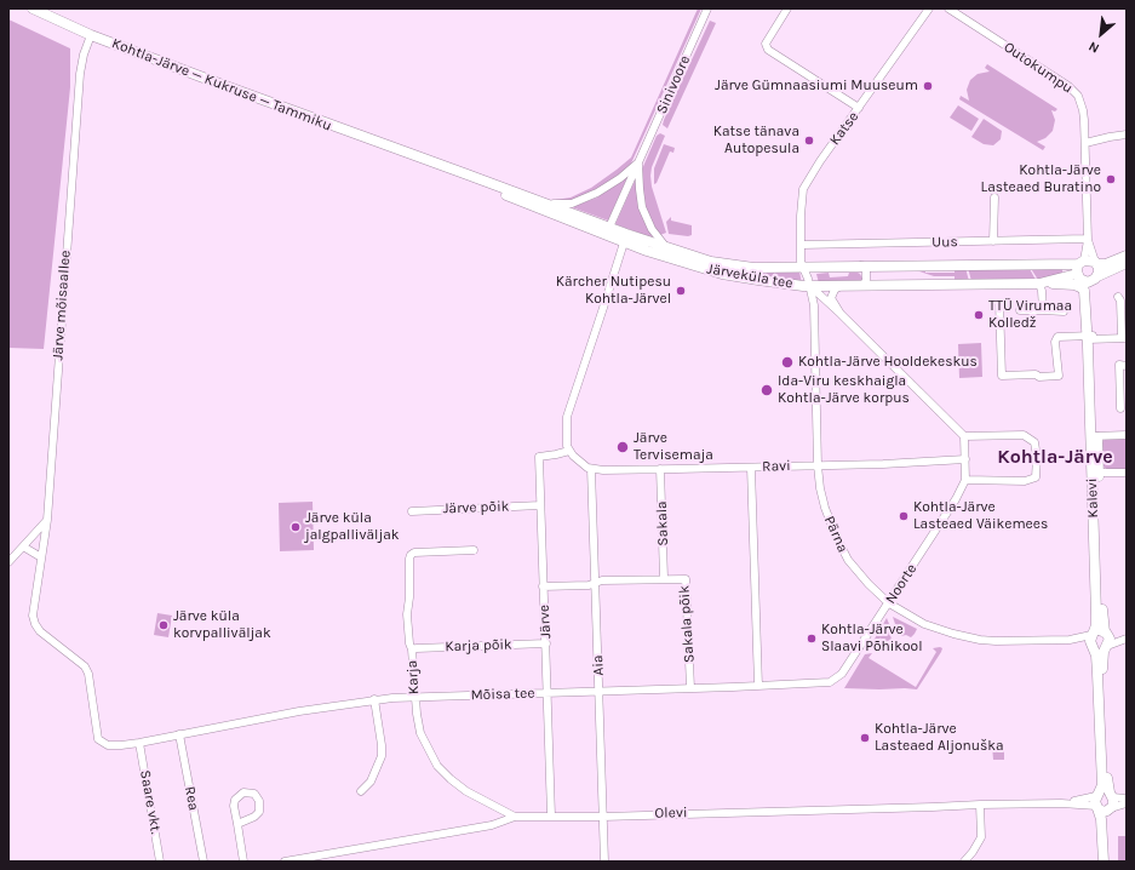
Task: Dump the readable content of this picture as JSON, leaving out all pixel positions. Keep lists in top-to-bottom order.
{
  "streets": {
    "main road": ["Kohtla-Järve — Kukruse — Tammiku", "Järveküla tee", "Kalevi"],
    "street": [
      "Outokumpu",
      "Sinivoore",
      "Katse",
      "Uus",
      "Järve mõisaallee",
      "Ravi",
      "Järve põik",
      "Sakala",
      "Pärna",
      "Noorte",
      "Järve",
      "Sakala põik",
      "Karja põik",
      "Aia",
      "Karja",
      "Mõisa tee",
      "Rea",
      "Saare vkt.",
      "Olevi"
    ]
  },
  "crossings": [
    ["Outokumpu", "Uus"],
    ["Outokumpu", "Järveküla tee"],
    ["Outokumpu", "Kalevi"],
    ["Kohtla-Järve — Kukruse — Tammiku", "Sinivoore"],
    ["Kohtla-Järve — Kukruse — Tammiku", "Järveküla tee"],
    ["Kohtla-Järve — Kukruse — Tammiku", "Järve mõisaallee"],
    ["Sinivoore", "Järveküla tee"],
    ["Katse", "Uus"],
    ["Katse", "Järveküla tee"],
    ["Katse", "Pärna"],
    ["Järveküla tee", "Kalevi"],
    ["Järveküla tee", "Pärna"],
    ["Järve mõisaallee", "Mõisa tee"],
    ["Järve mõisaallee", "Saare vkt."],
    ["Ravi", "Sakala"],
    ["Ravi", "Pärna"],
    ["Ravi", "Aia"],
    ["Kalevi", "Pärna"],
    ["Kalevi", "Olevi"],
    ["Järve põik", "Järve"],
    ["Sakala", "Sakala põik"],
    ["Pärna", "Noorte"],
    ["Noorte", "Mõisa tee"],
    ["Järve", "Karja põik"],
    ["Järve", "Mõisa tee"],
    ["Järve", "Olevi"],
    ["Sakala põik", "Mõisa tee"],
    ["Karja põik", "Karja"],
    ["Aia", "Mõisa tee"],
    ["Aia", "Olevi"],
    ["Karja", "Mõisa tee"],
    ["Karja", "Olevi"],
    ["Mõisa tee", "Rea"],
    ["Mõisa tee", "Saare vkt."]
  ],
  "districts": ["Kohtla-Järve"],
  "places": [
    "Järve Gümnaasiumi Muuseum",
    "Katse tänava Autopesula",
    "Kohtla-Järve Lasteaed Buratino",
    "Kärcher Nutipesu Kohtla-Järvel",
    "TTÜ Virumaa Kolledž",
    "Kohtla-Järve Hooldekeskus",
    "Ida-Viru keskhaigla Kohtla-Järve korpus",
    "Järve Tervisemaja",
    "Kohtla-Järve Lasteaed Väikemees",
    "Järve küla jalgpalliväljak",
    "Järve küla korvpalliväljak",
    "Kohtla-Järve Slaavi Põhikool",
    "Kohtla-Järve Lasteaed Aljonuška"
  ],
  "north": "bottom left"
}
